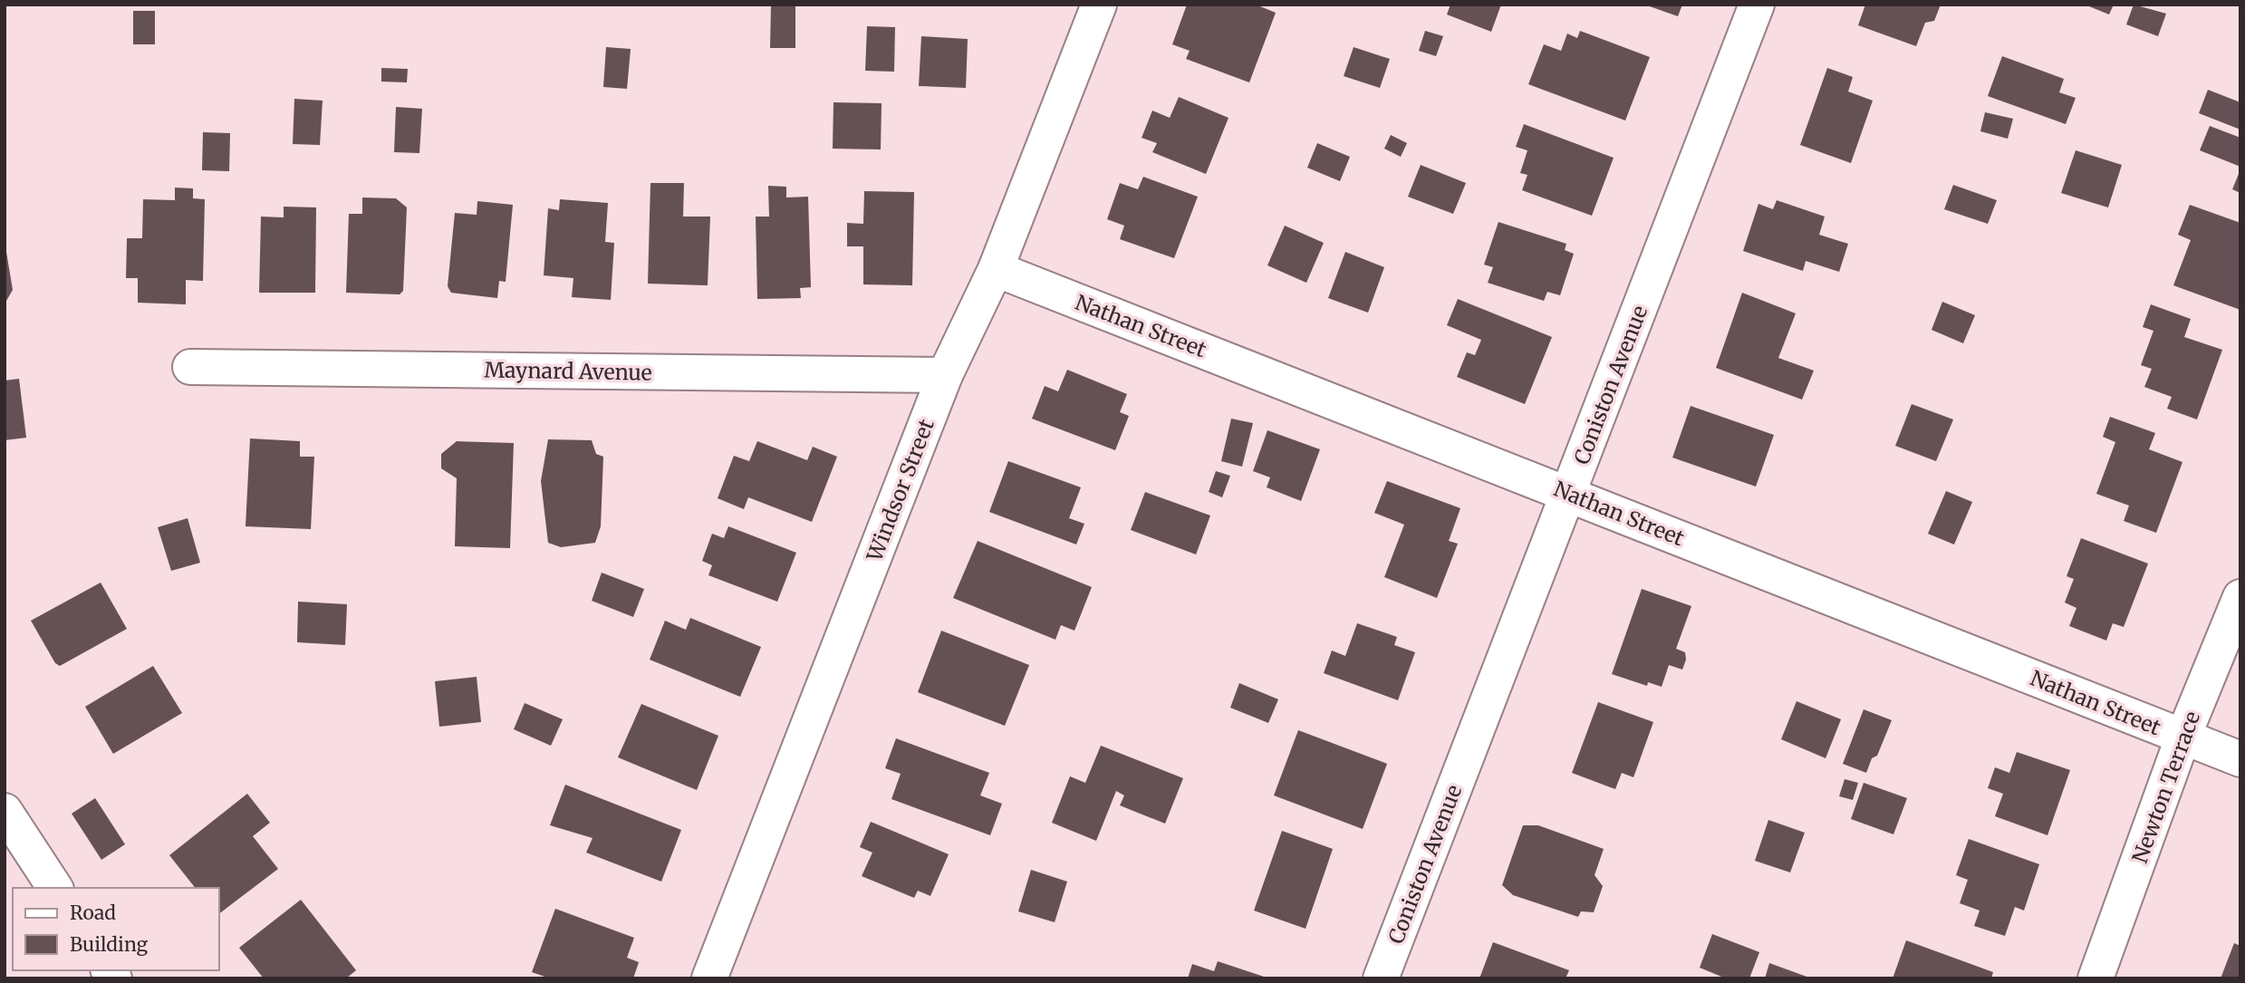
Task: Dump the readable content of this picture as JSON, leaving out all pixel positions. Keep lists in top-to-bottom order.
{
  "streets": {
    "street": [
      "Nathan Street",
      "Maynard Avenue",
      "Coniston Avenue",
      "Windsor Street",
      "Newton Terrace"
    ]
  },
  "crossings": [
    ["Nathan Street", "Coniston Avenue"],
    ["Nathan Street", "Windsor Street"],
    ["Nathan Street", "Newton Terrace"],
    ["Maynard Avenue", "Windsor Street"]
  ],
  "legend": ["Road", "Building"]
}
